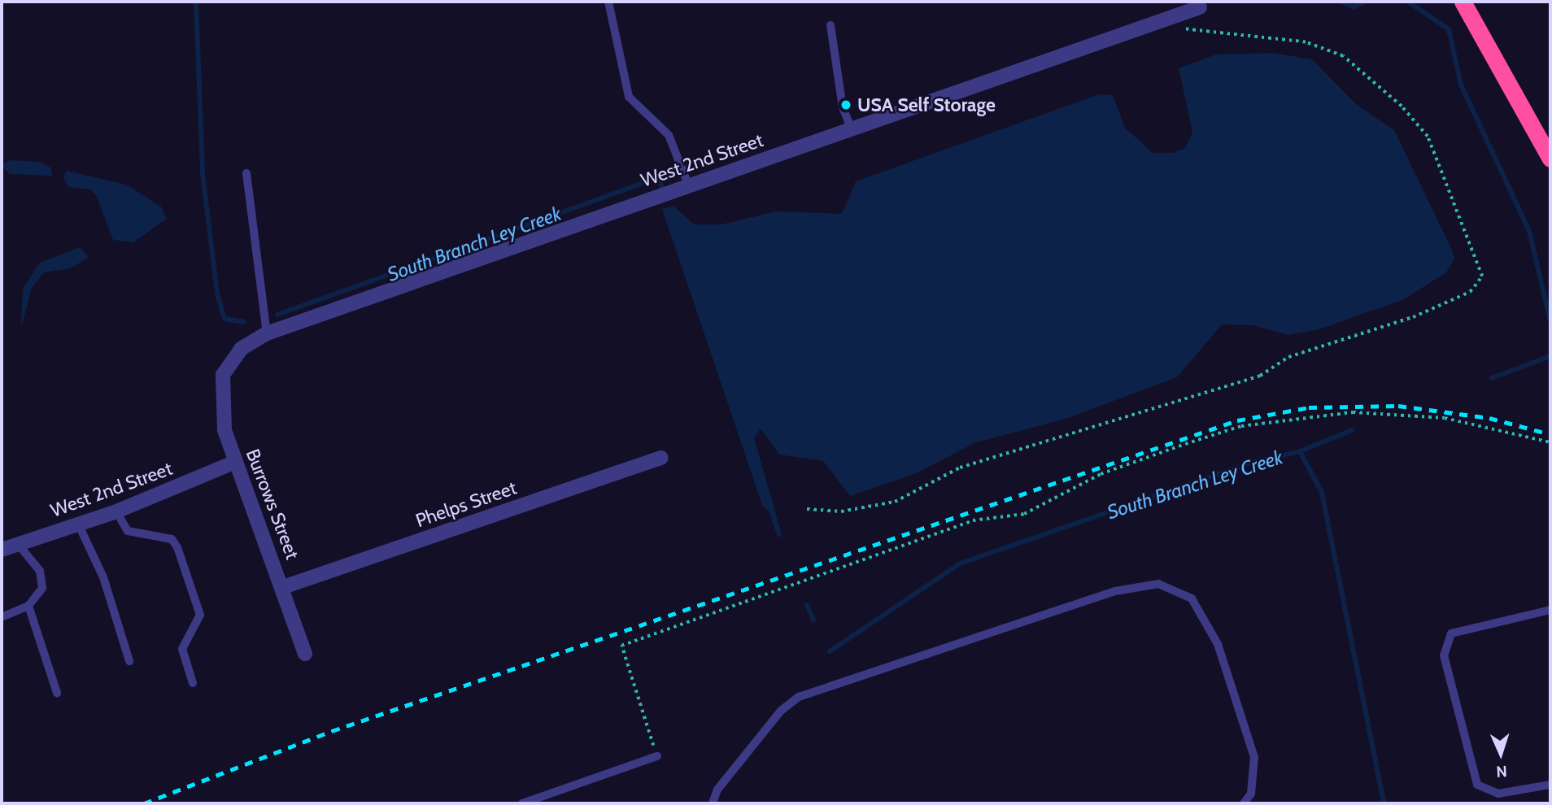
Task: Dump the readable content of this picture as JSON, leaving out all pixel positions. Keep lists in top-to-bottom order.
{
  "streets": {
    "street": ["West 2nd Street", "Burrows Street", "Phelps Street"]
  },
  "crossings": [
    ["West 2nd Street", "Burrows Street"],
    ["Burrows Street", "Phelps Street"]
  ],
  "water": ["South Branch Ley Creek"],
  "places": ["USA Self Storage"],
  "north": "bottom"
}
